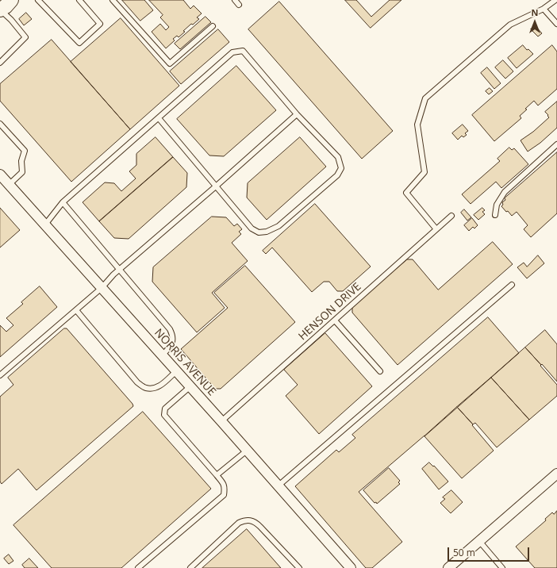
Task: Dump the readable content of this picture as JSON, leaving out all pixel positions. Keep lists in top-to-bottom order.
{
  "streets": {
    "street": ["NORRIS AVENUE"],
    "lane": ["HENSON DRIVE"]
  },
  "crossings": [
    ["HENSON DRIVE", "NORRIS AVENUE"]
  ],
  "scale_bar": "50 m",
  "north": "top"
}
